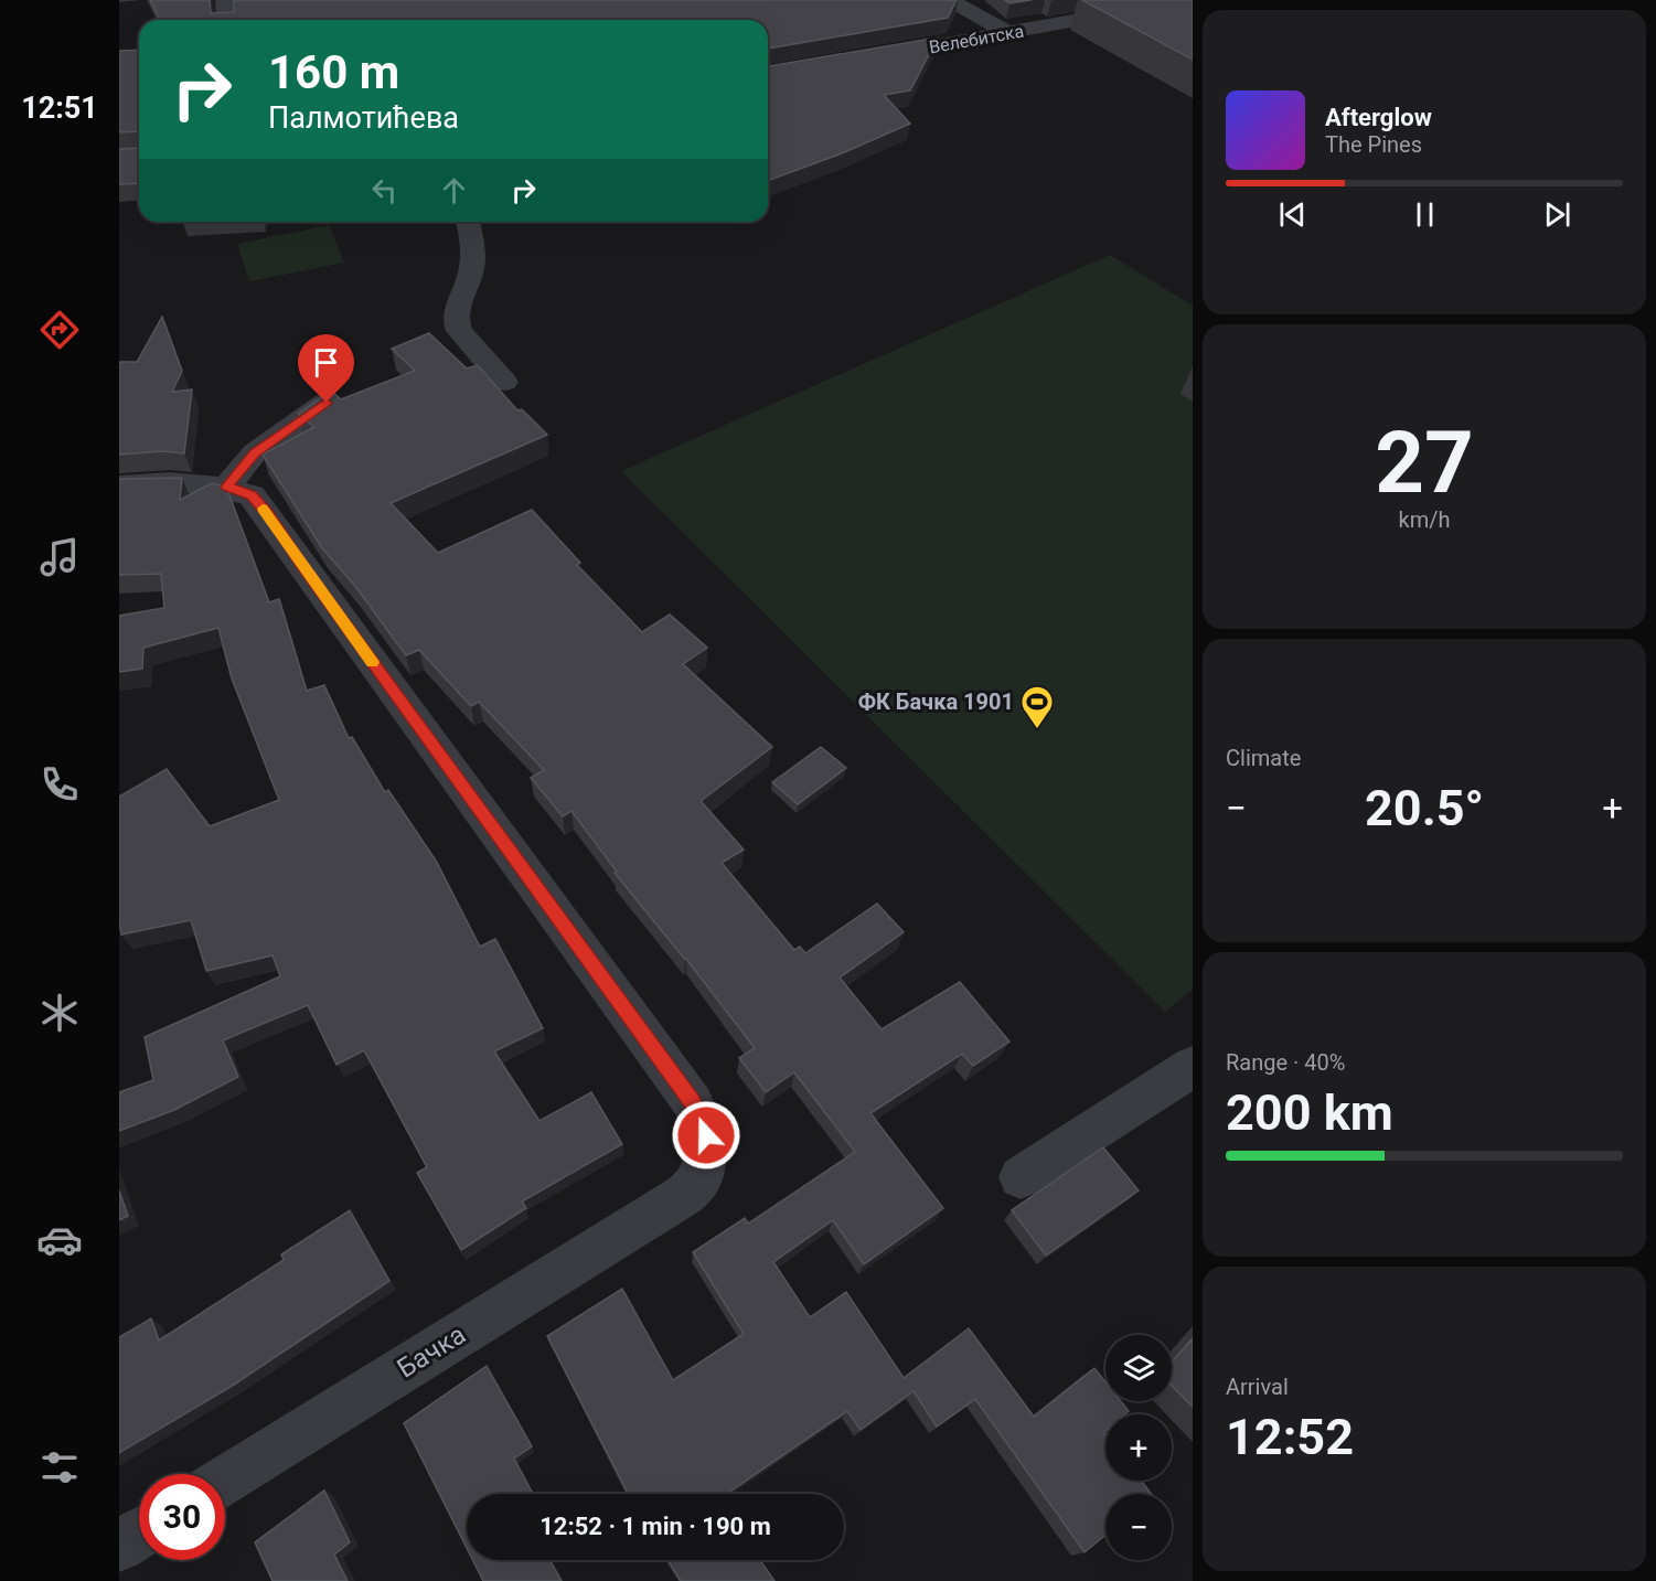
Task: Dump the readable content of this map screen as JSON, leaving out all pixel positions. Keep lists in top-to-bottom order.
{
  "streets": {
    "street": ["Велебитска", "Бачка"]
  },
  "places": {
    "sports": ["ФК Бачка 1901"]
  },
  "page": {
    "tabs": "12:51",
    "turn": ["160 m", "Палмотићева"],
    "song": ["Afterglow", "The Pines"],
    "tile": [
      ["27", "km/h"],
      "Climate",
      ["Range · 40%", "200 km"],
      ["Arrival", "12:52"]
    ],
    "heat": ["−", "20.5°", "+"],
    "map_buttons": ["+", "−"],
    "limit": "30",
    "trip": "12:52 · 1 min · 190 m"
  }
}
